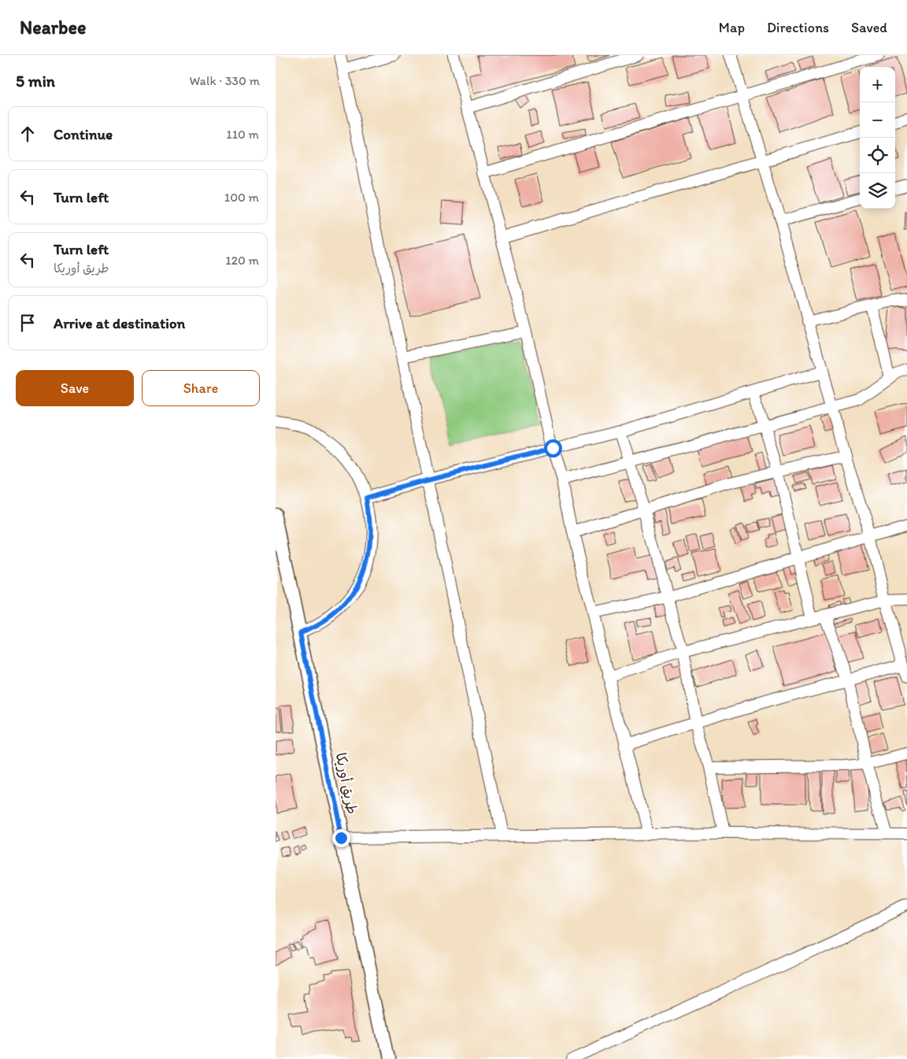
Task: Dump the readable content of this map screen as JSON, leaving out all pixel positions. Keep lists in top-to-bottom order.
{
  "streets": {
    "street": ["طريق أوريكا"]
  },
  "page": {
    "header": "Nearbee",
    "nav": ["Map", "Directions", "Saved"],
    "heading": ["5 min", "Walk · 330 m"],
    "map_buttons": ["+", "−"],
    "list": [
      ["Continue", "110 m"],
      ["Turn left", "100 m"],
      ["Turn left", "طريق أوريكا", "120 m"],
      "Arrive at destination"
    ],
    "buttons": ["Save", "Share"]
  }
}
